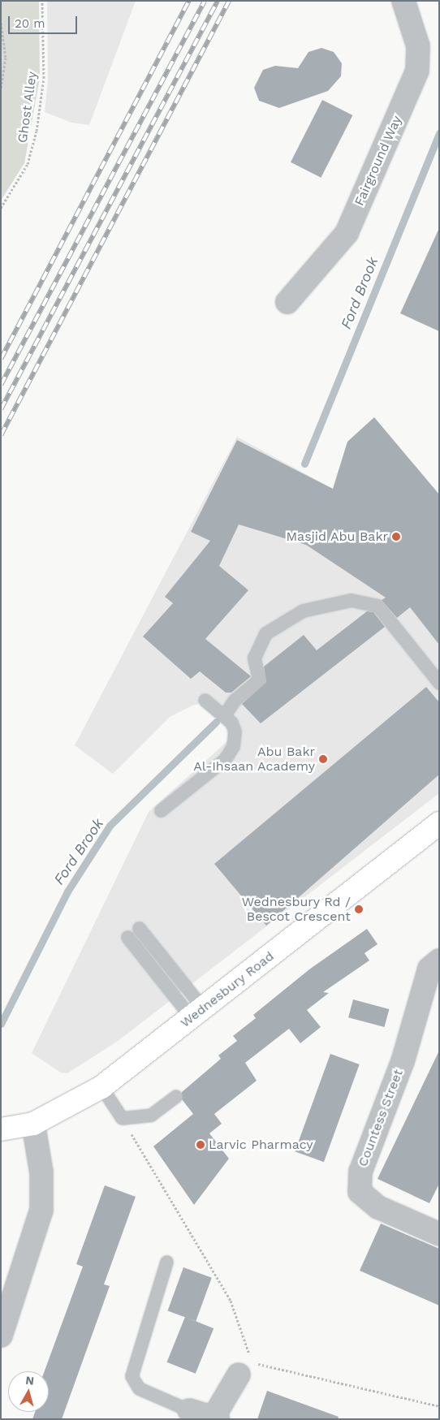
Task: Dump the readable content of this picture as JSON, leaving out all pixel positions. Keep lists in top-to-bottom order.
{
  "streets": {
    "street": ["Fairground Way", "Wednesbury Road", "Countess Street"],
    "path": ["Ghost Alley"]
  },
  "water": ["Ford Brook"],
  "places": [
    "Masjid Abu Bakr",
    "Abu Bakr Al-Ihsaan Academy",
    "Wednesbury Rd / Bescot Crescent",
    "Larvic Pharmacy"
  ],
  "scale_bar": "20 m",
  "north": "top"
}
